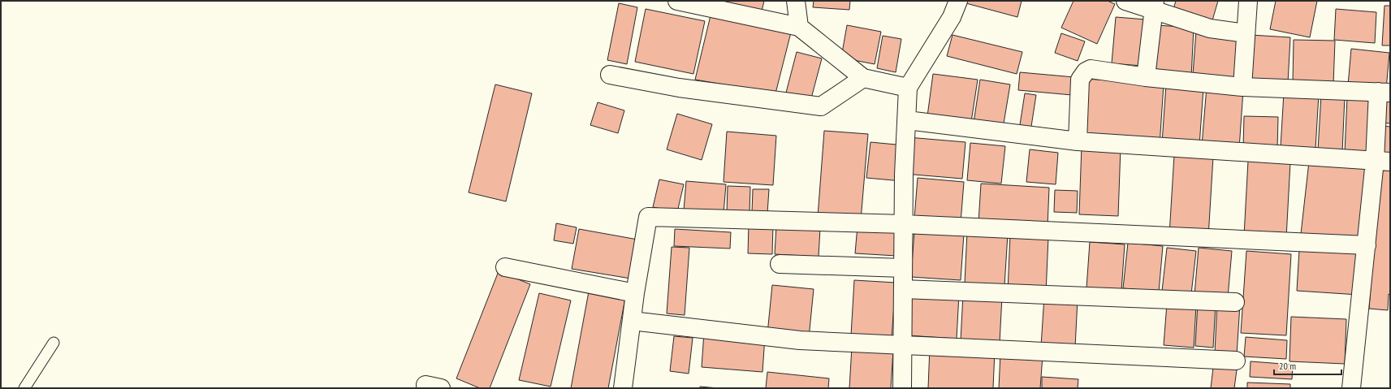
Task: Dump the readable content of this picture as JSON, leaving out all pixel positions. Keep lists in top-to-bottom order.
{
  "scale_bar": "20 m"
}
